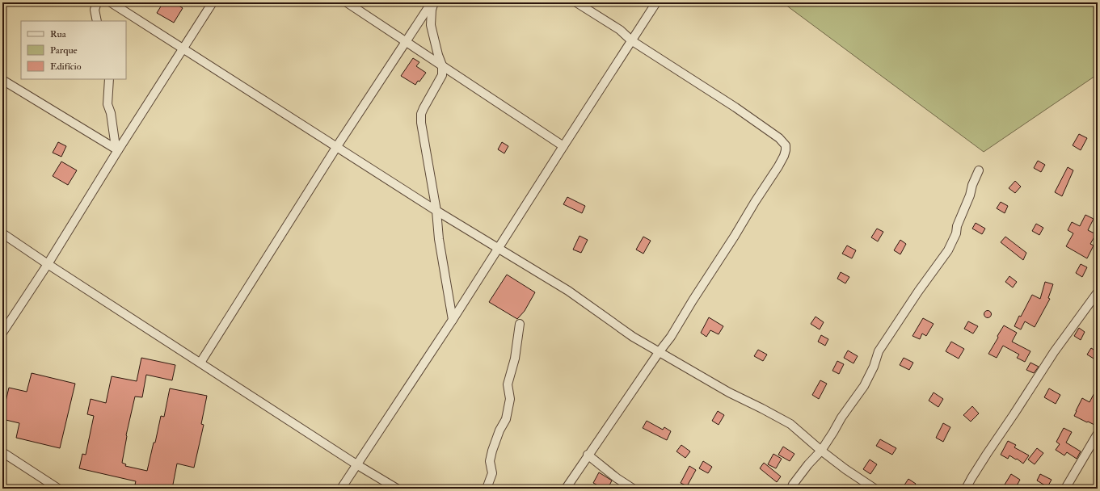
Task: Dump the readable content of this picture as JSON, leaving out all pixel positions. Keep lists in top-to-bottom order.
{
  "legend": ["Rua", "Parque", "Edifício"]
}
